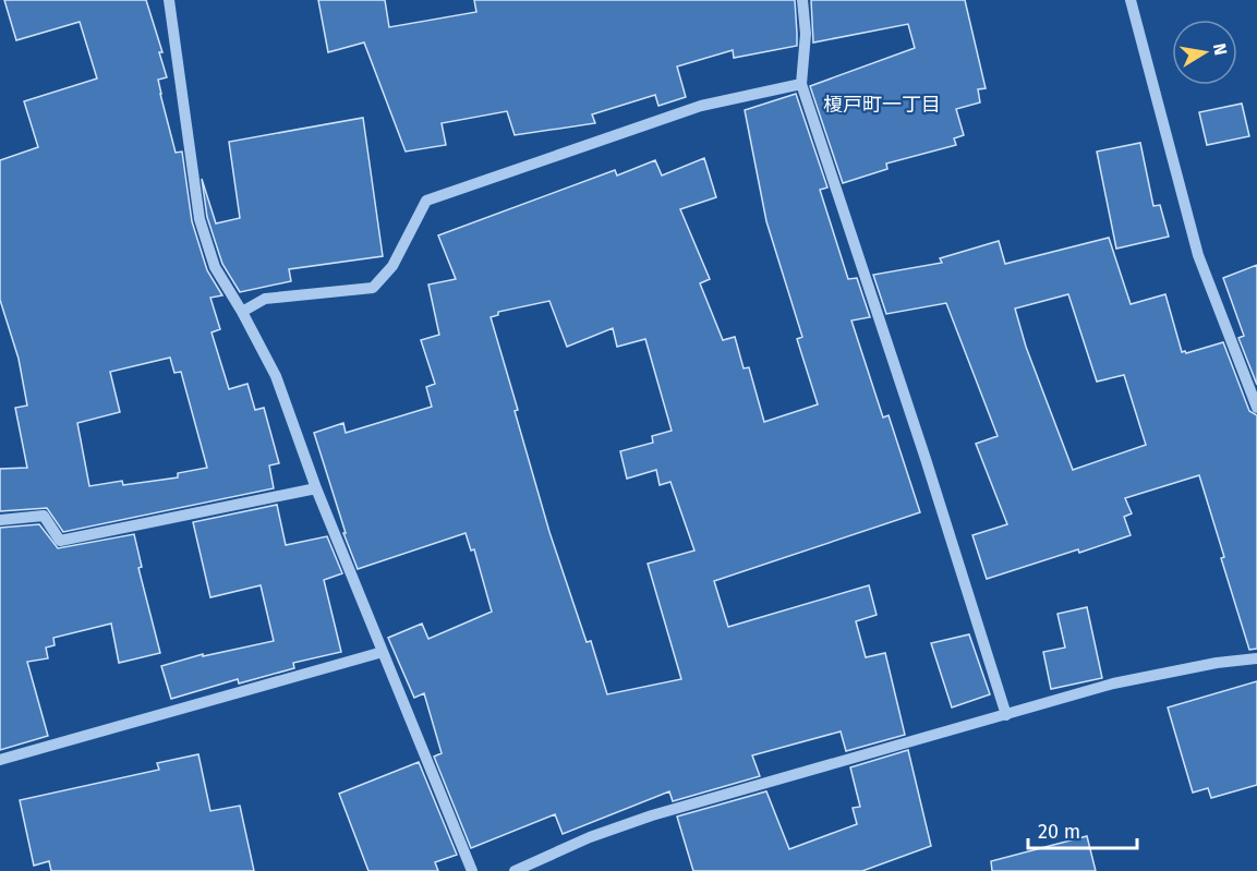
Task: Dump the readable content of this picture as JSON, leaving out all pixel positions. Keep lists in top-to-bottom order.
{
  "districts": ["榎戸町一丁目"],
  "scale_bar": "20 m",
  "north": "right"
}
